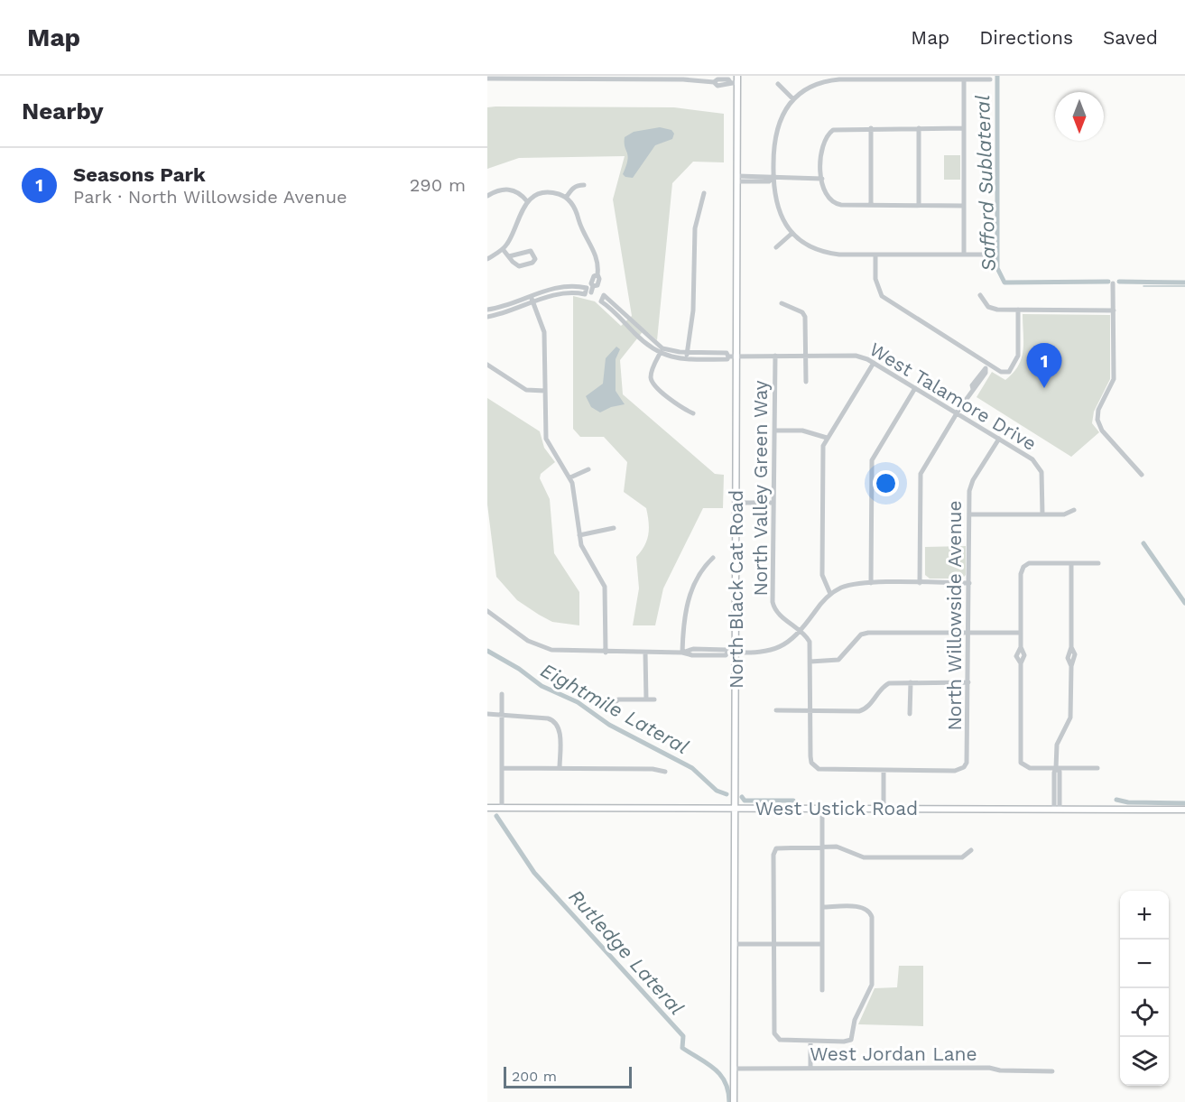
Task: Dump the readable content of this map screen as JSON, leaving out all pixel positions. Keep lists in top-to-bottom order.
{
  "streets": {
    "main road": ["North Black Cat Road", "West Ustick Road"],
    "street": [
      "West Talamore Drive",
      "North Valley Green Way",
      "North Willowside Avenue",
      "West Jordan Lane"
    ]
  },
  "crossings": [
    ["West Talamore Drive", "North Valley Green Way"],
    ["West Talamore Drive", "North Black Cat Road"],
    ["West Talamore Drive", "North Willowside Avenue"],
    ["North Black Cat Road", "West Ustick Road"],
    ["North Black Cat Road", "West Jordan Lane"]
  ],
  "water": ["Safford Sublateral", "Eightmile Lateral", "Rutledge Lateral"],
  "scale_bar": "200 m",
  "north": "bottom",
  "page": {
    "header": "Map",
    "nav": ["Map", "Directions", "Saved"],
    "heading": "Nearby",
    "list": [
      {
        "mark": "1",
        "name": "Seasons Park",
        "note": "Park · North Willowside Avenue",
        "value": "290 m"
      }
    ],
    "pins": "1",
    "map_buttons": ["+", "−"],
    "scale": "200 m"
  }
}
